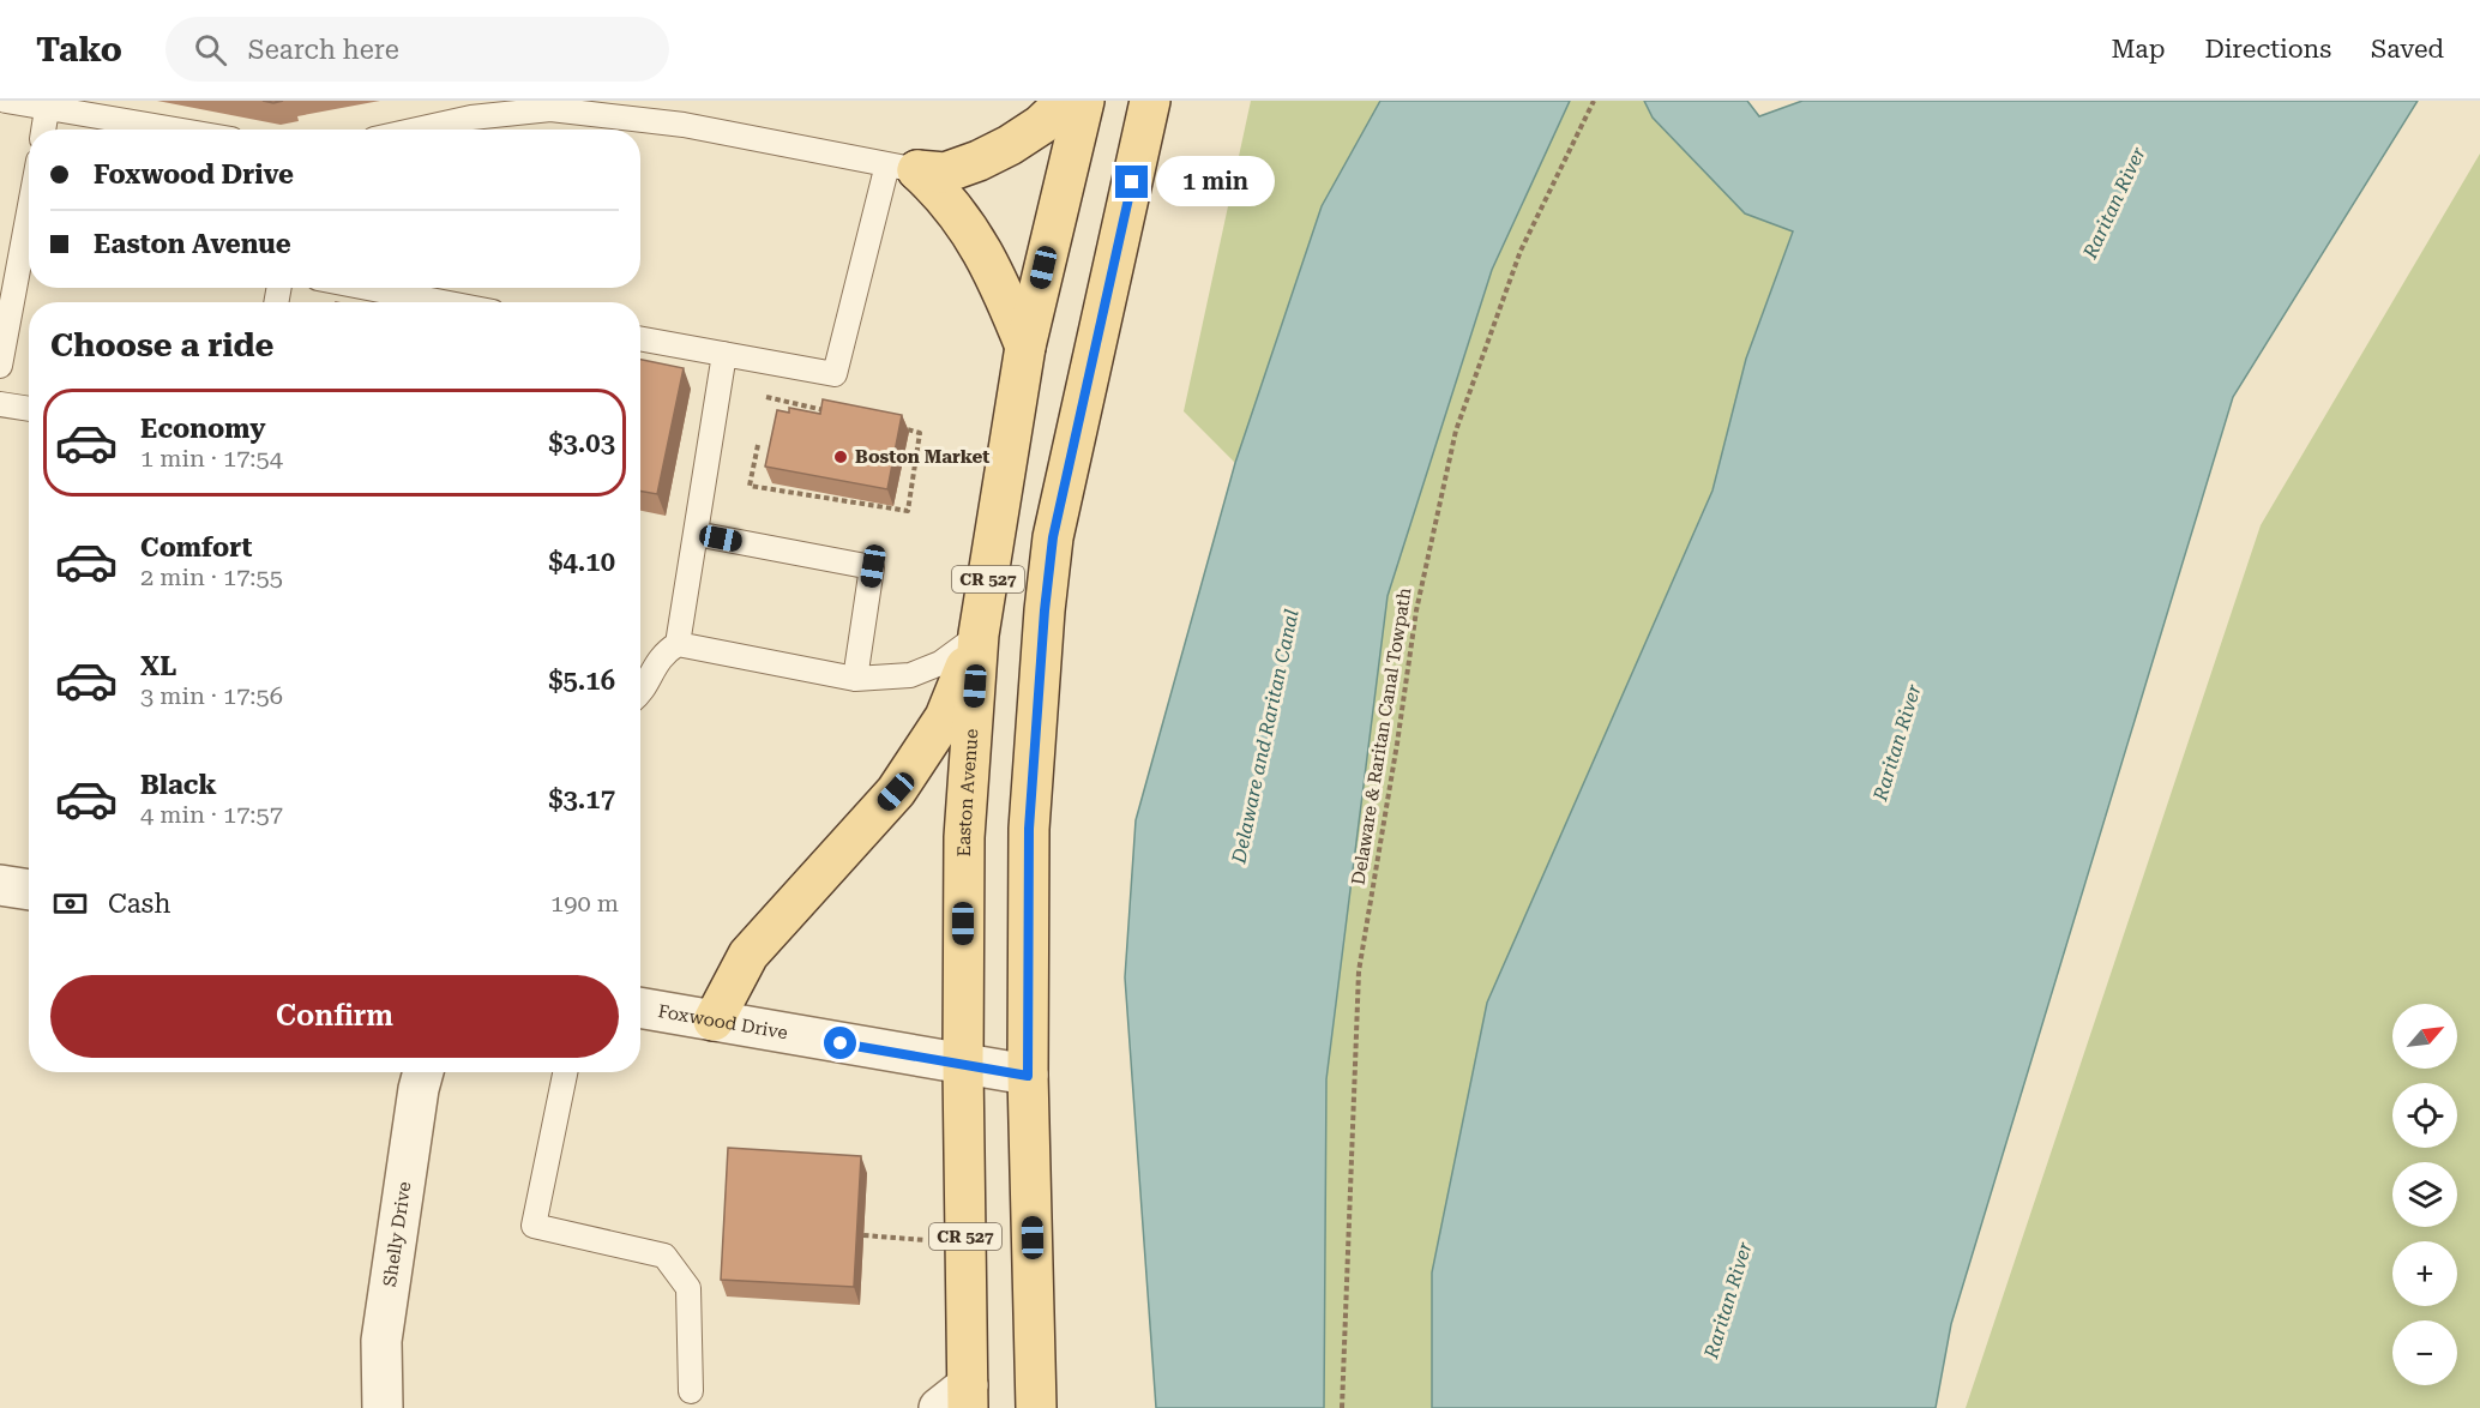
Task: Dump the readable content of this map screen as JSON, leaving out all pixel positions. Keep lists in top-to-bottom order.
{
  "streets": {
    "main road": ["CR 527", "Easton Avenue"],
    "street": ["Foxwood Drive", "Shelly Drive"],
    "path": ["Delaware & Raritan Canal Towpath"]
  },
  "crossings": [
    ["CR 527", "Foxwood Drive"],
    ["Easton Avenue", "Foxwood Drive"]
  ],
  "water": ["Raritan River", "Delaware and Raritan Canal"],
  "places": ["Boston Market"],
  "north": "top right",
  "page": {
    "header": "Tako",
    "search": "Search here",
    "nav": ["Map", "Directions", "Saved"],
    "banner": ["Foxwood Drive", "Easton Avenue"],
    "bubble": "1 min",
    "heading": "Choose a ride",
    "list": [
      {
        "name": "Economy",
        "note": "1 min · 17:54",
        "value": "$3.03"
      },
      {
        "name": "Comfort",
        "note": "2 min · 17:55",
        "value": "$4.10"
      },
      {
        "name": "XL",
        "note": "3 min · 17:56",
        "value": "$5.16"
      },
      {
        "name": "Black",
        "note": "4 min · 17:57",
        "value": "$3.17"
      }
    ],
    "pay": ["Cash", "190 m"],
    "buttons": "Confirm",
    "map_buttons": ["+", "−"]
  }
}
